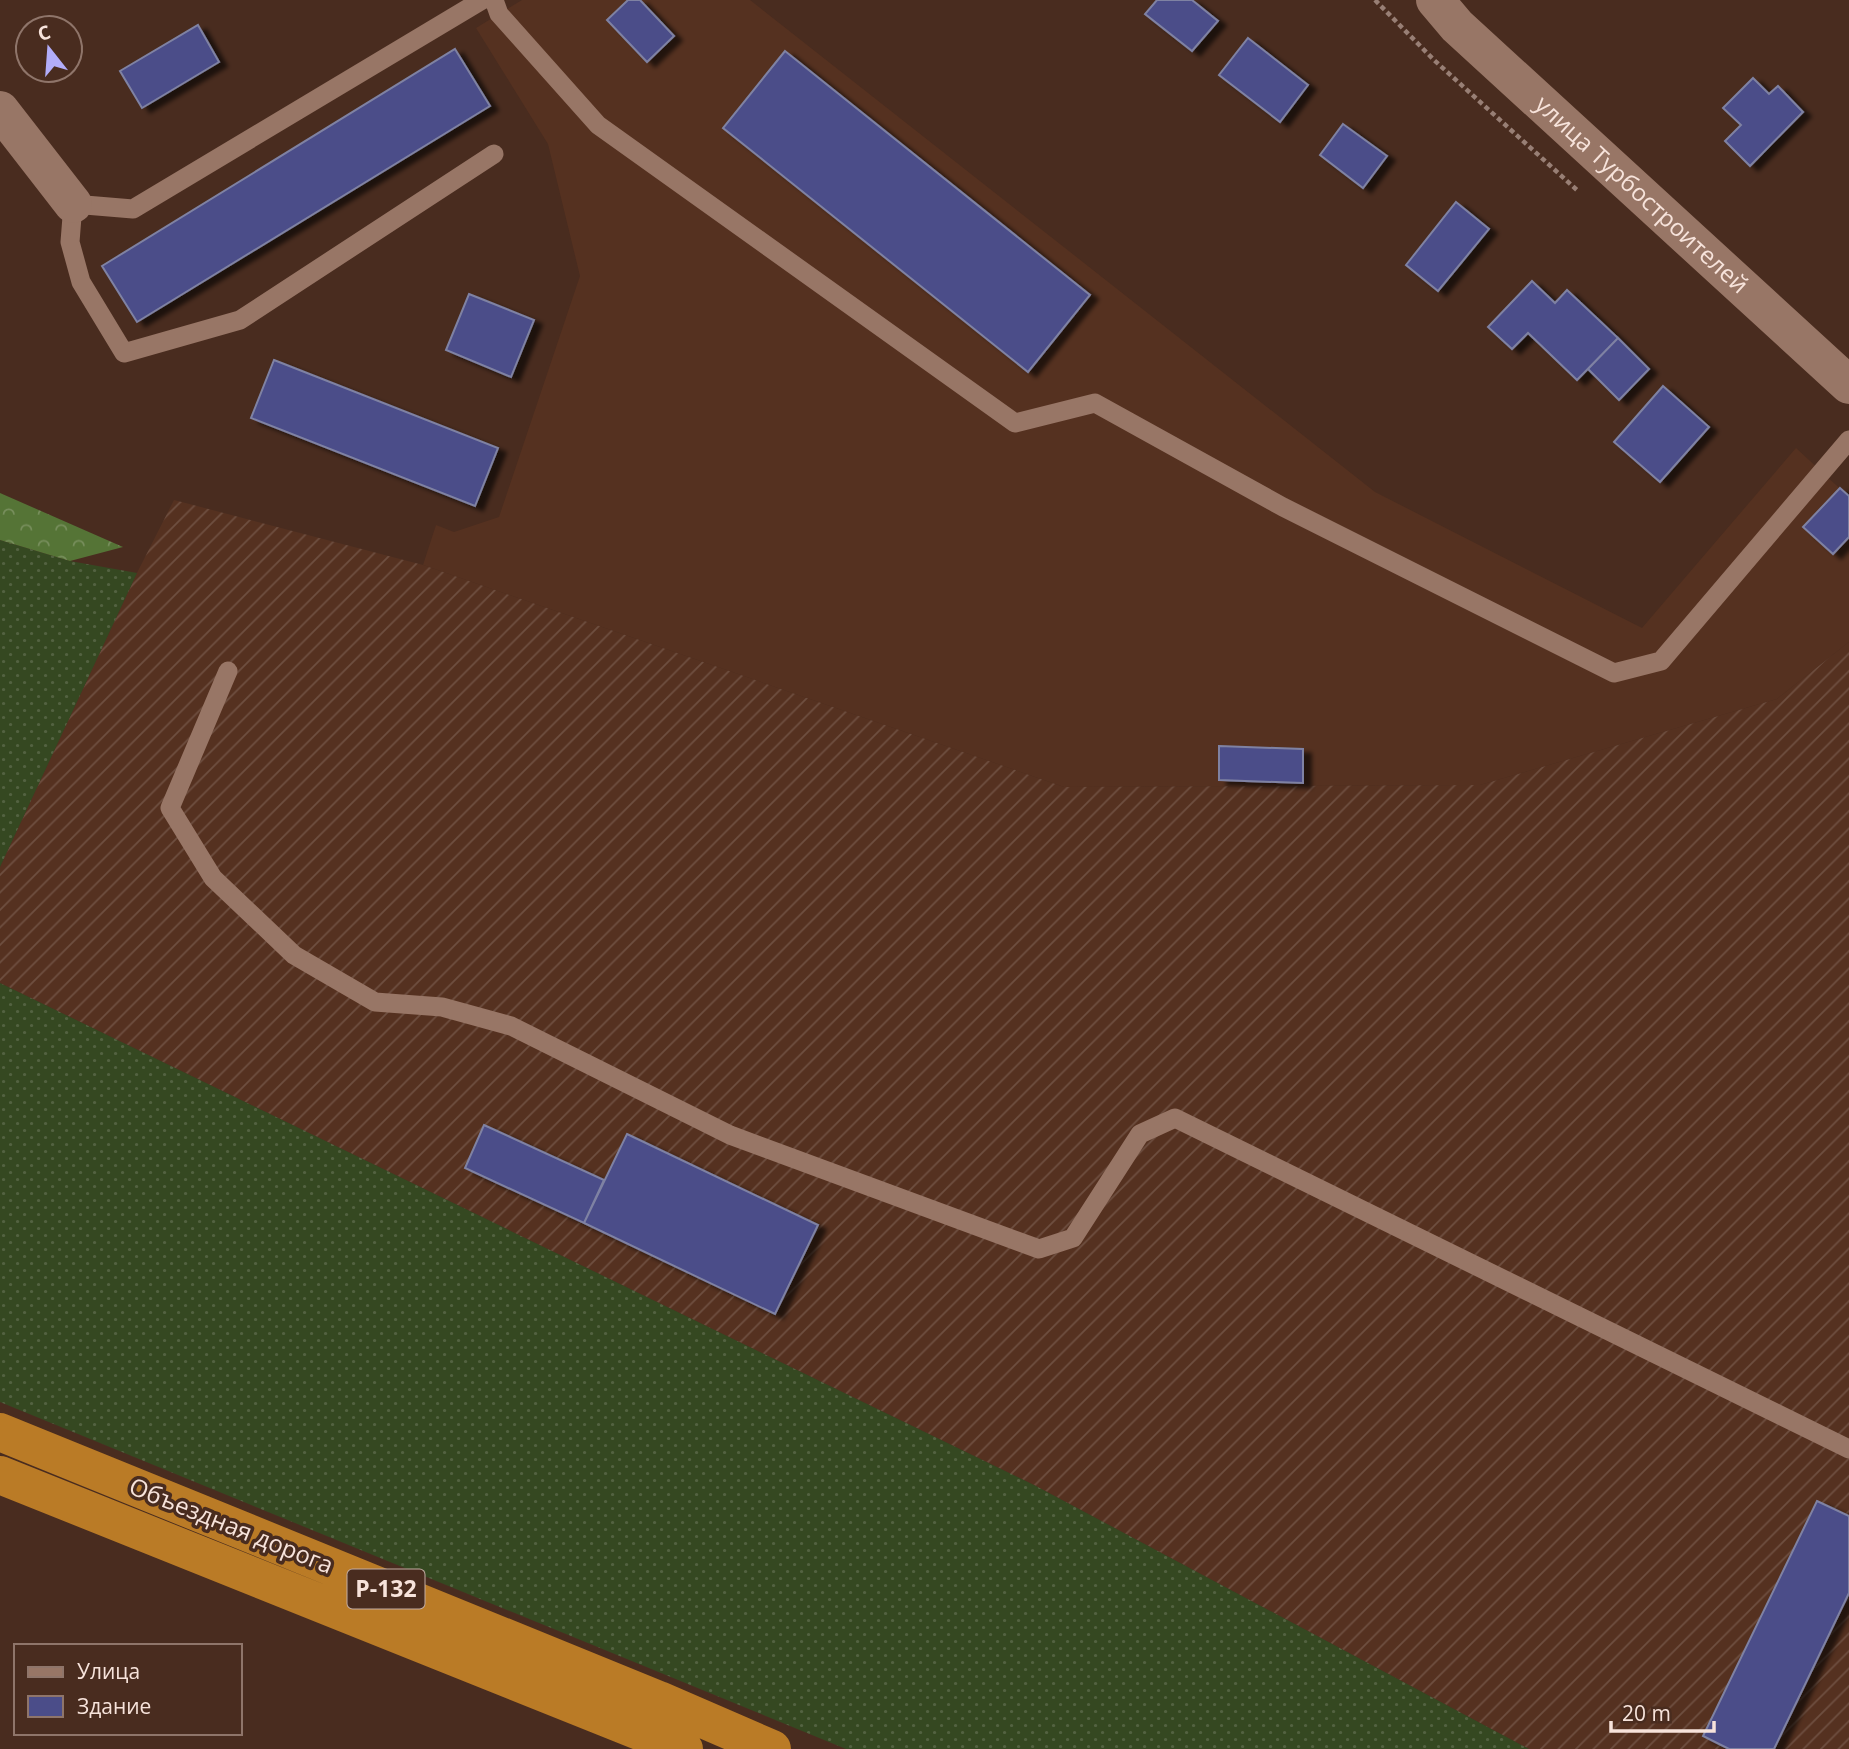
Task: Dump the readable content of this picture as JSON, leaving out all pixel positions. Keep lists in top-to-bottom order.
{
  "streets": {
    "highway": ["Объездная дорога", "Р-132"],
    "street": ["улица Турбостроителей"]
  },
  "legend": ["Улица", "Здание"],
  "scale_bar": "20 m",
  "north": "top"
}
